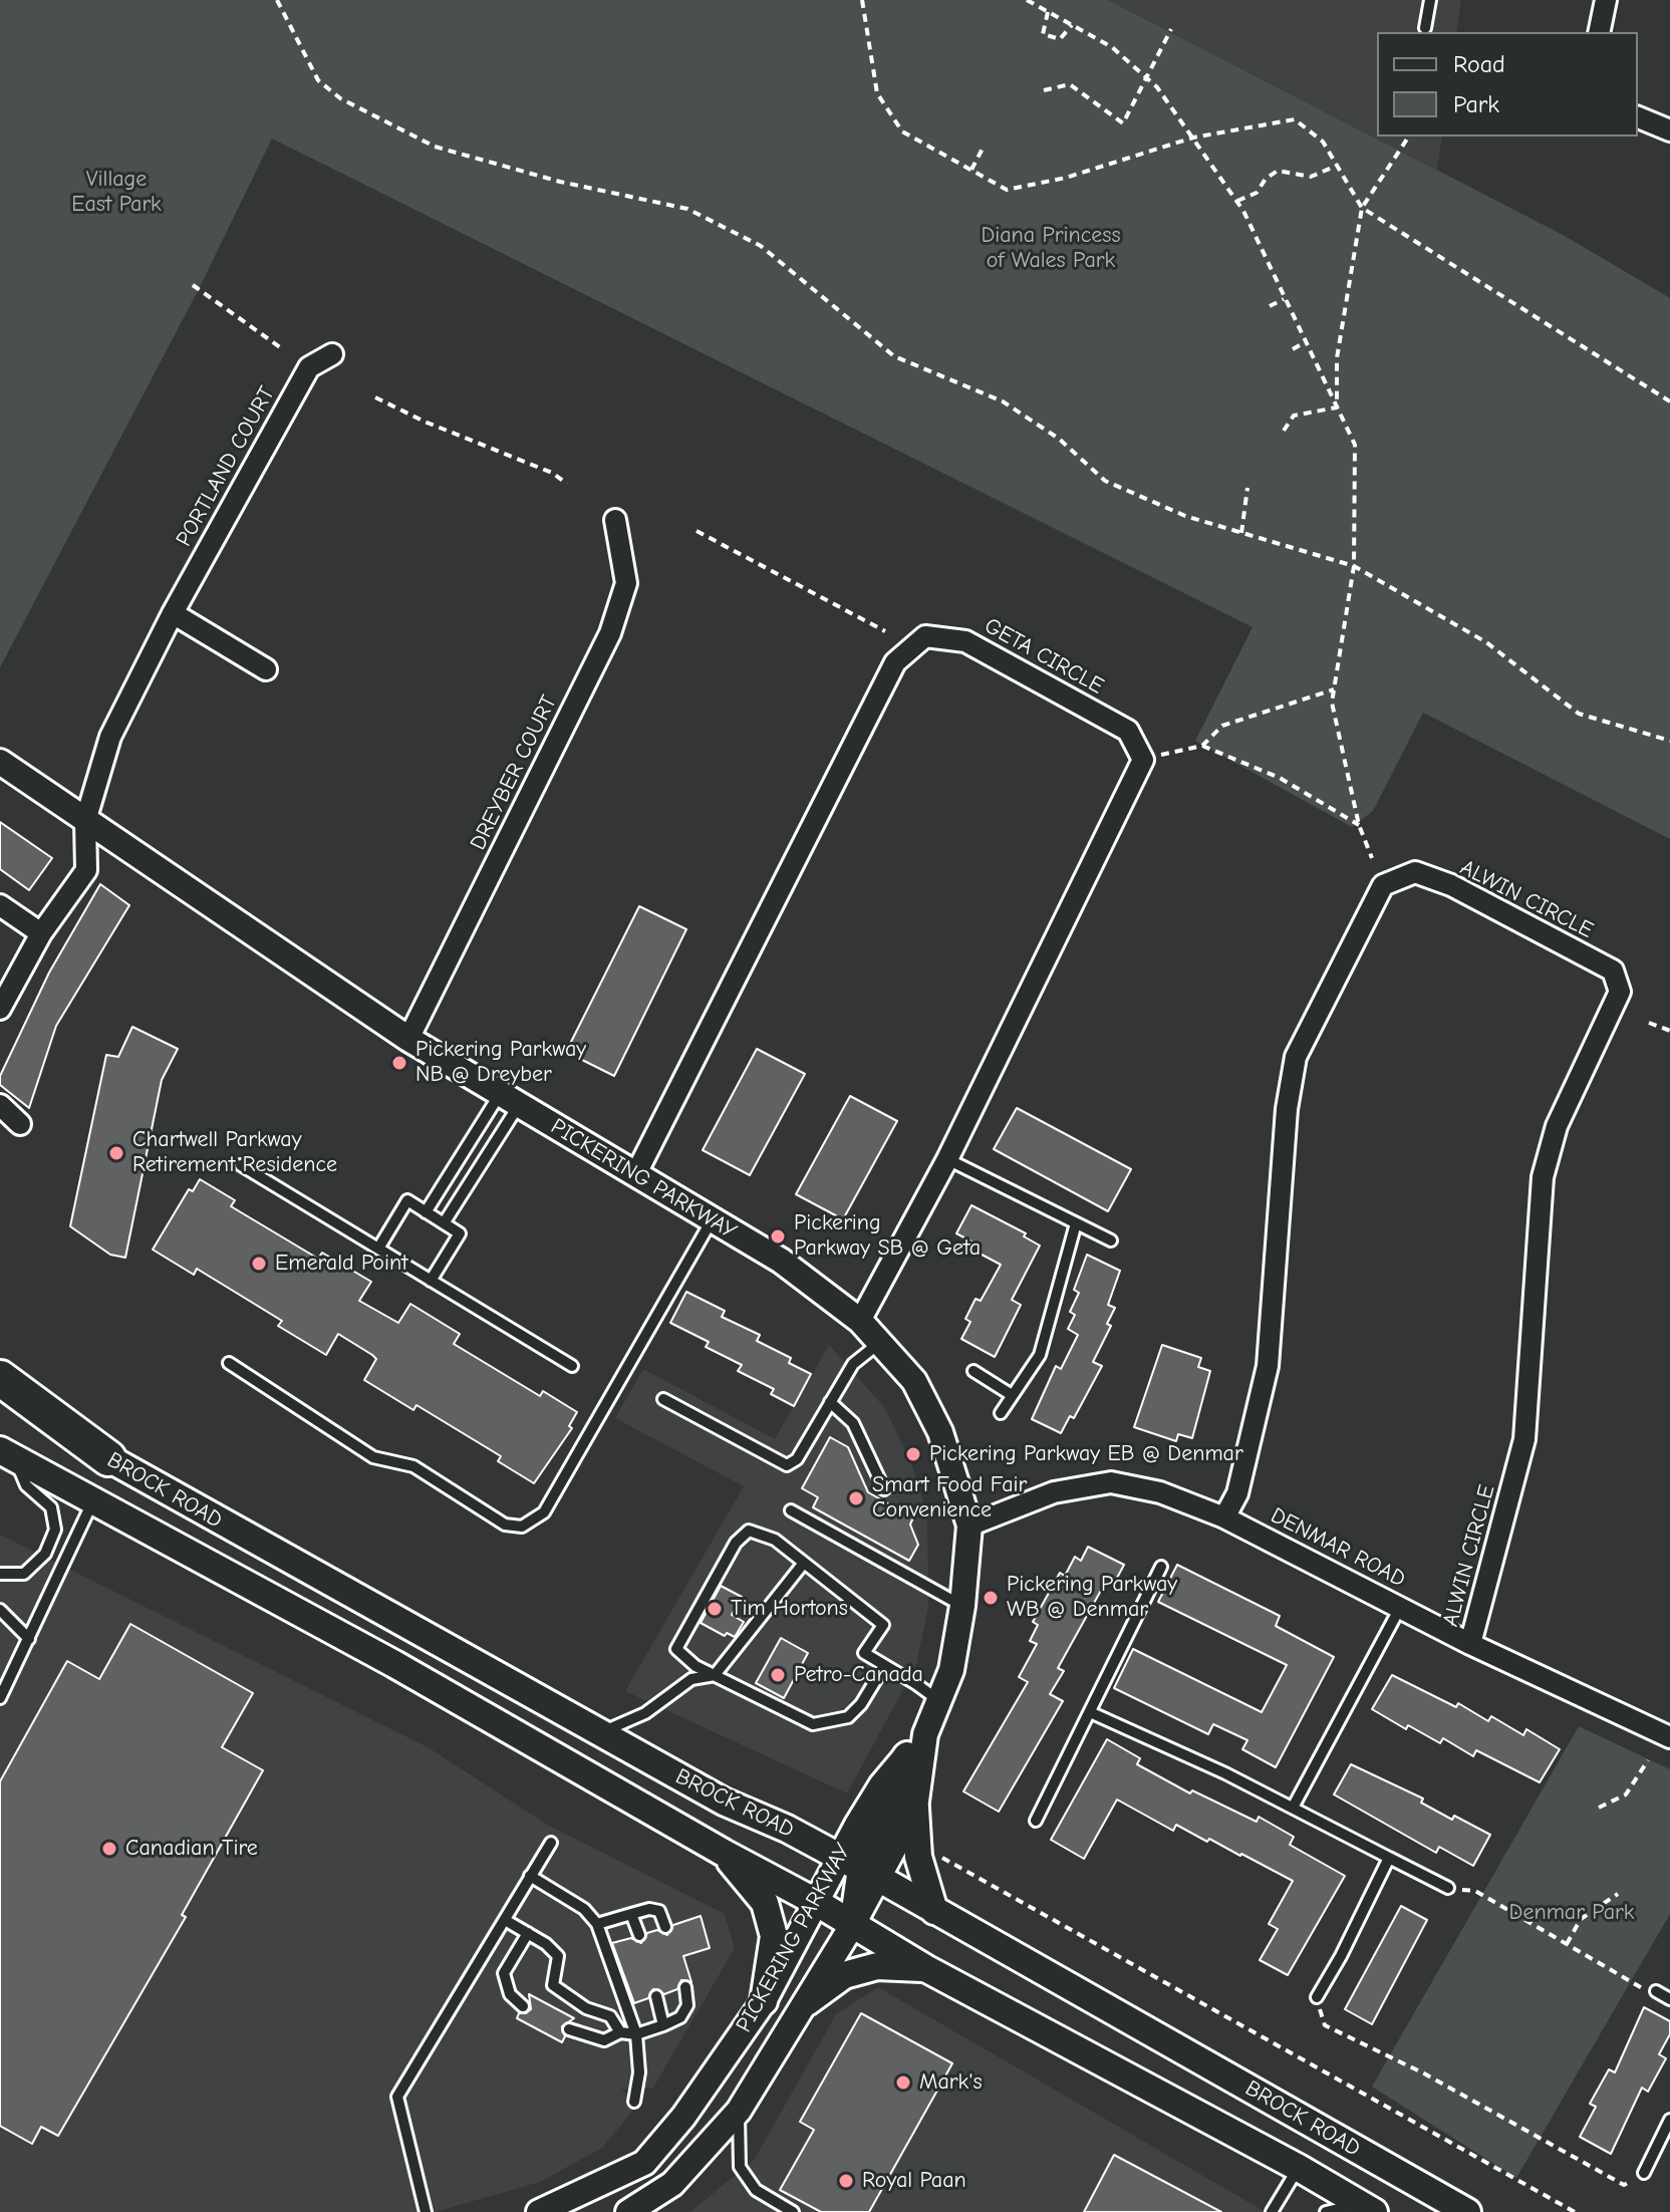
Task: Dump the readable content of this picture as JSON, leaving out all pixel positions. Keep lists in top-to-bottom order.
{
  "streets": {
    "main road": ["BROCK ROAD"],
    "street": [
      "PORTLAND COURT",
      "GETA CIRCLE",
      "DREYBER COURT",
      "ALWIN CIRCLE",
      "PICKERING PARKWAY",
      "DENMAR ROAD"
    ]
  },
  "crossings": [
    ["PORTLAND COURT", "PICKERING PARKWAY"],
    ["GETA CIRCLE", "PICKERING PARKWAY"],
    ["DREYBER COURT", "PICKERING PARKWAY"],
    ["ALWIN CIRCLE", "DENMAR ROAD"],
    ["PICKERING PARKWAY", "BROCK ROAD"],
    ["PICKERING PARKWAY", "DENMAR ROAD"]
  ],
  "parks": ["Village East Park", "Diana Princess of Wales Park", "Denmar Park"],
  "places": [
    "Pickering Parkway NB @ Dreyber",
    "Chartwell Parkway Retirement Residence",
    "Pickering Parkway SB @ Geta",
    "Emerald Point",
    "Pickering Parkway EB @ Denmar",
    "Smart Food Fair Convenience",
    "Pickering Parkway WB @ Denmar",
    "Tim Hortons",
    "Petro-Canada",
    "Canadian Tire",
    "Mark's",
    "Royal Paan"
  ],
  "legend": ["Road", "Park"]
}
